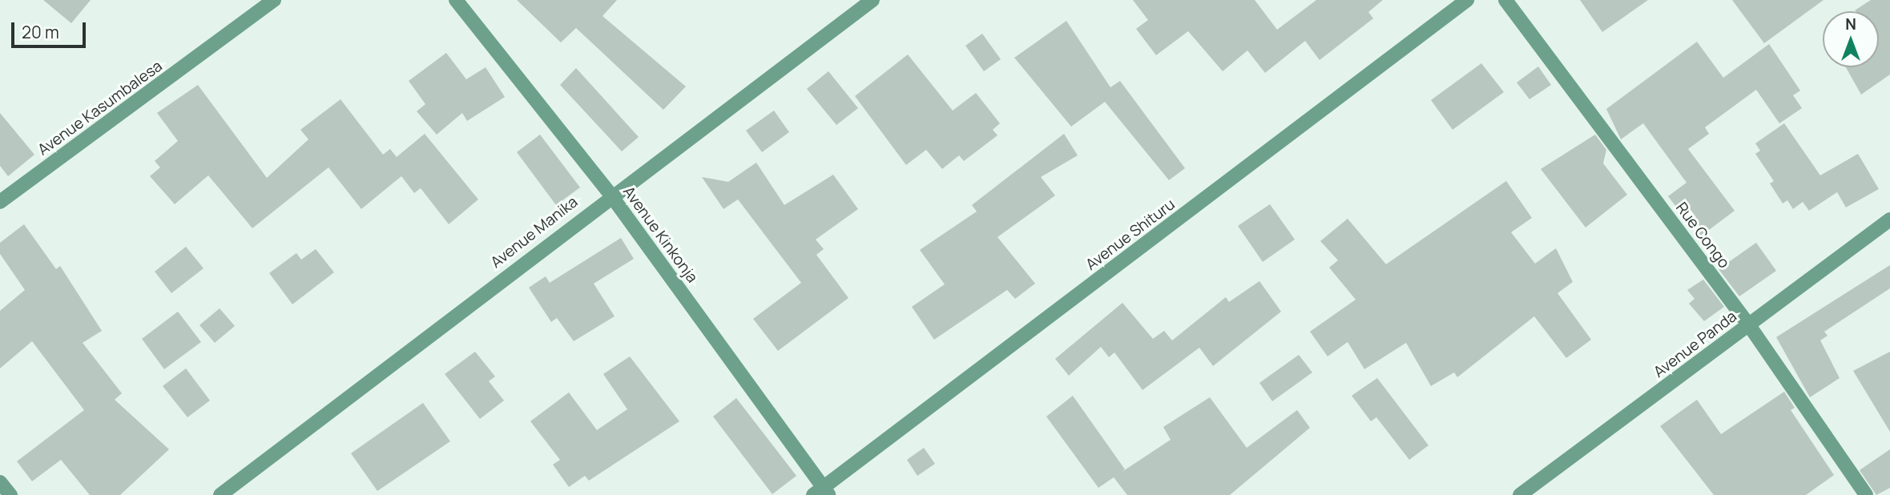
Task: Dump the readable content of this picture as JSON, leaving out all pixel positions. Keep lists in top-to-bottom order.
{
  "streets": {
    "street": [
      "Avenue Kasumbalesa",
      "Avenue Manika",
      "Avenue Kinkonja",
      "Avenue Shituru",
      "Rue Congo",
      "Avenue Panda"
    ]
  },
  "crossings": [
    ["Avenue Manika", "Avenue Kinkonja"],
    ["Avenue Kinkonja", "Avenue Shituru"],
    ["Rue Congo", "Avenue Panda"]
  ],
  "scale_bar": "20 m",
  "north": "top"
}
